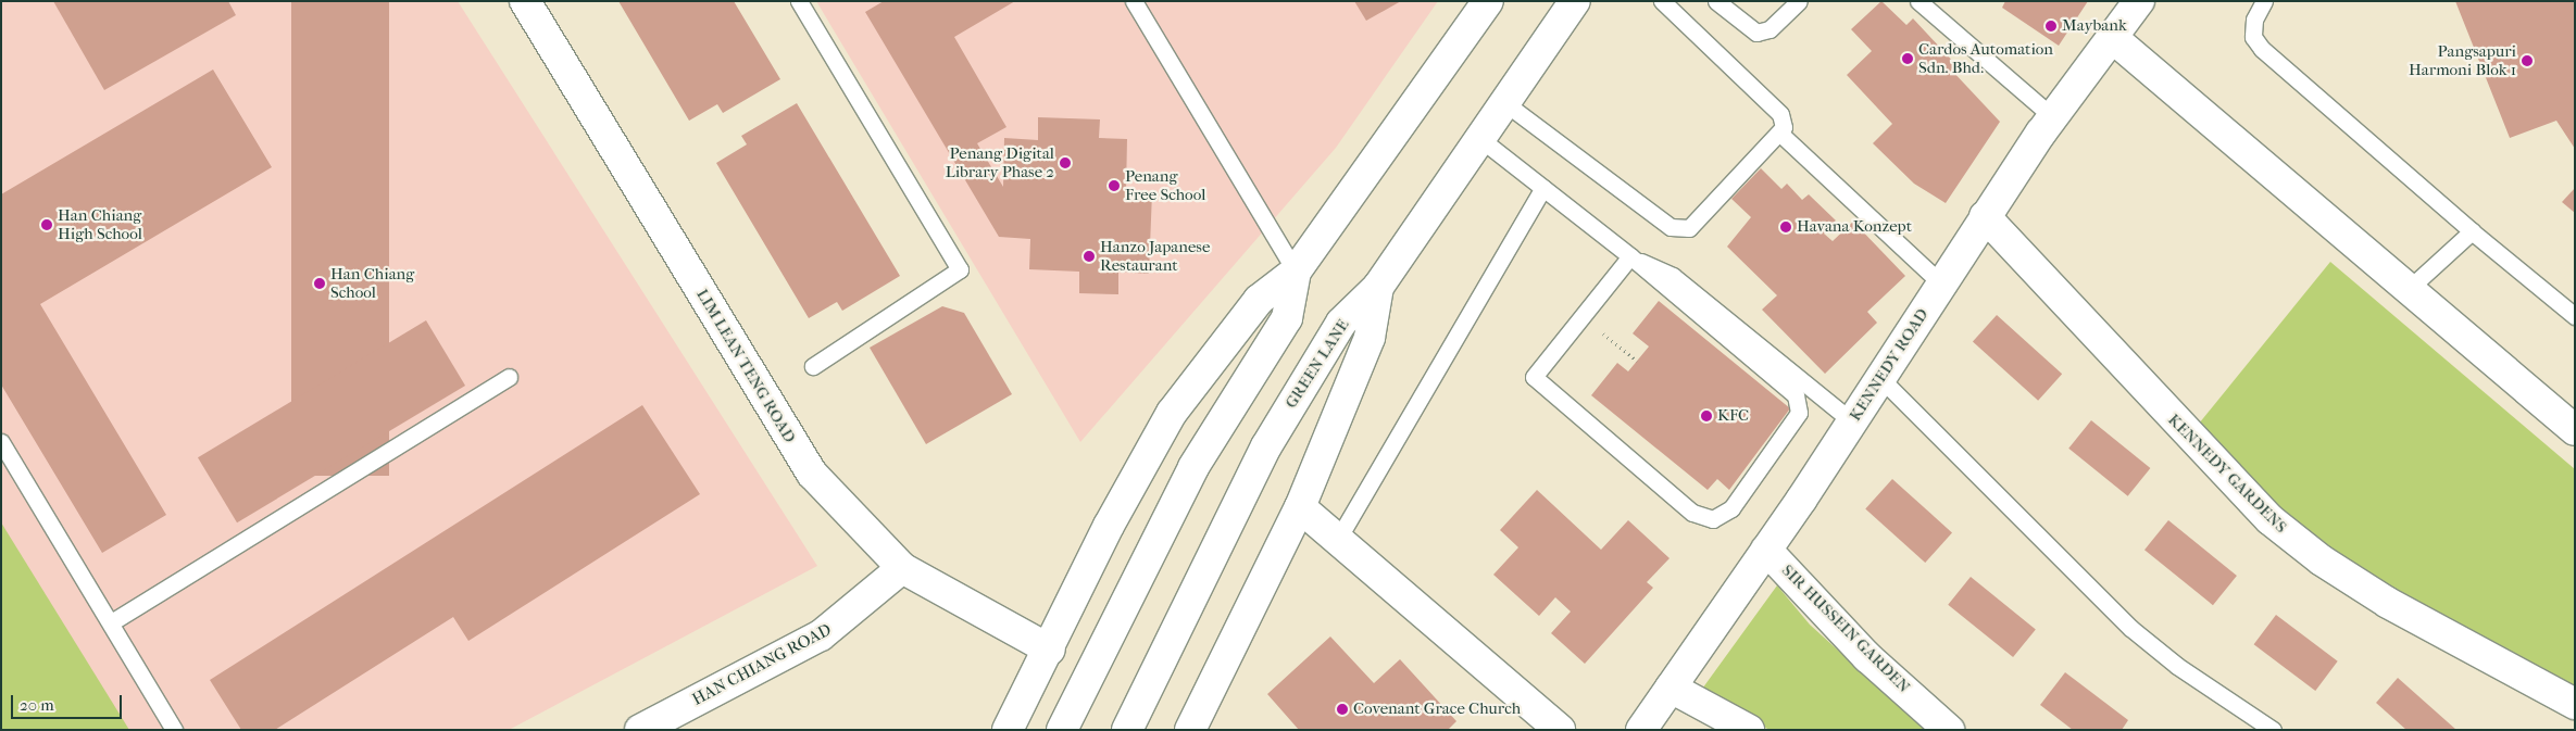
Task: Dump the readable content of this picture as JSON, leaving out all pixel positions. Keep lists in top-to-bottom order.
{
  "streets": {
    "main road": [
      "GREEN LANE",
      "KENNEDY ROAD",
      "LIM LEAN TENG ROAD",
      "KENNEDY GARDENS",
      "SIR HUSSEIN GARDEN",
      "HAN CHIANG ROAD"
    ]
  },
  "crossings": [
    ["KENNEDY ROAD", "KENNEDY GARDENS"],
    ["KENNEDY ROAD", "SIR HUSSEIN GARDEN"],
    ["LIM LEAN TENG ROAD", "HAN CHIANG ROAD"]
  ],
  "places": [
    "Maybank",
    "Cardos Automation Sdn. Bhd.",
    "Pangsapuri Harmoni Blok 1",
    "Penang Digital Library Phase 2",
    "Penang Free School",
    "Han Chiang High School",
    "Havana Konzept",
    "Hanzo Japanese Restaurant",
    "Han Chiang School",
    "KFC",
    "Covenant Grace Church"
  ],
  "scale_bar": "20 m"
}
